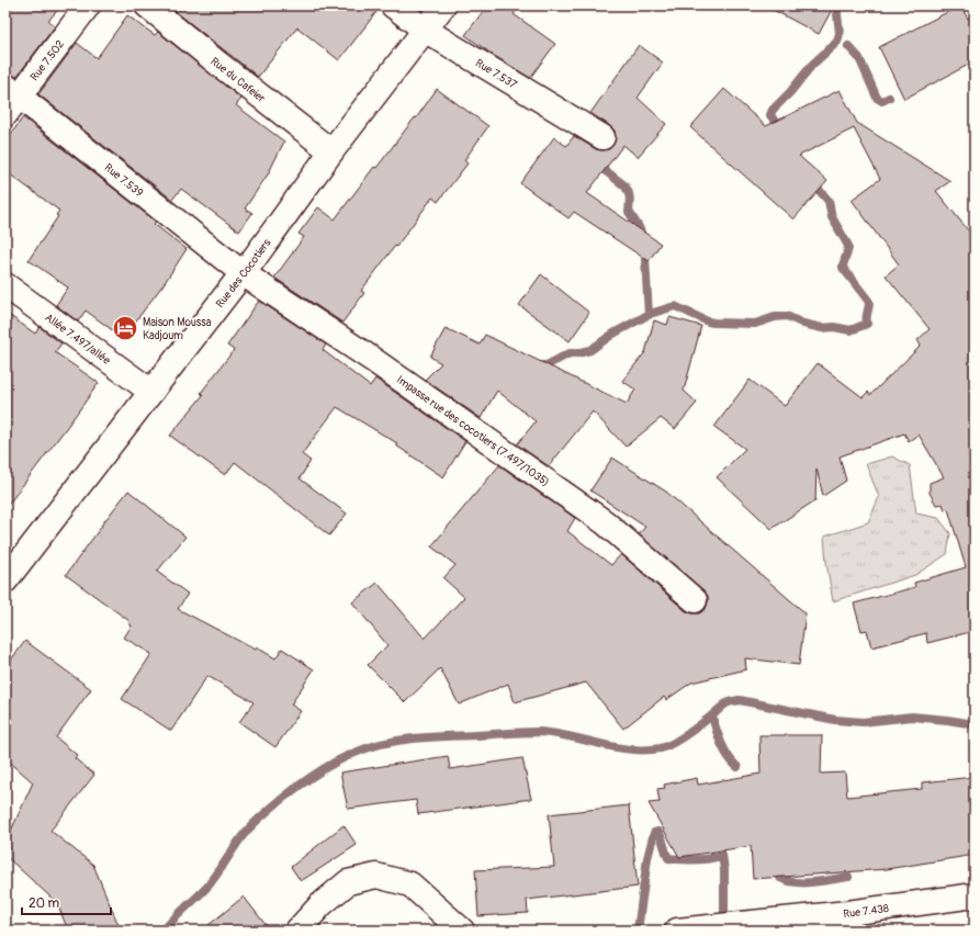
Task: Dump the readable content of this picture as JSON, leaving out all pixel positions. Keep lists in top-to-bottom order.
{
  "streets": {
    "street": [
      "Rue 7.502",
      "Rue 7.537",
      "Rue du Cafeier",
      "Rue 7.539",
      "Rue des Cocotiers",
      "Allée 7.497/allée",
      "Impasse rue des cocotiers (7.497/1035)",
      "Rue 7.438"
    ]
  },
  "crossings": [
    ["Rue 7.502", "Rue 7.539"],
    ["Rue 7.537", "Rue des Cocotiers"],
    ["Rue du Cafeier", "Rue des Cocotiers"],
    ["Rue 7.539", "Rue des Cocotiers"],
    ["Rue 7.539", "Impasse rue des cocotiers (7.497/1035)"],
    ["Rue des Cocotiers", "Allée 7.497/allée"],
    ["Rue des Cocotiers", "Impasse rue des cocotiers (7.497/1035)"]
  ],
  "places": {
    "hotel": ["Maison Moussa Kadjoum"]
  },
  "scale_bar": "20 m"
}
